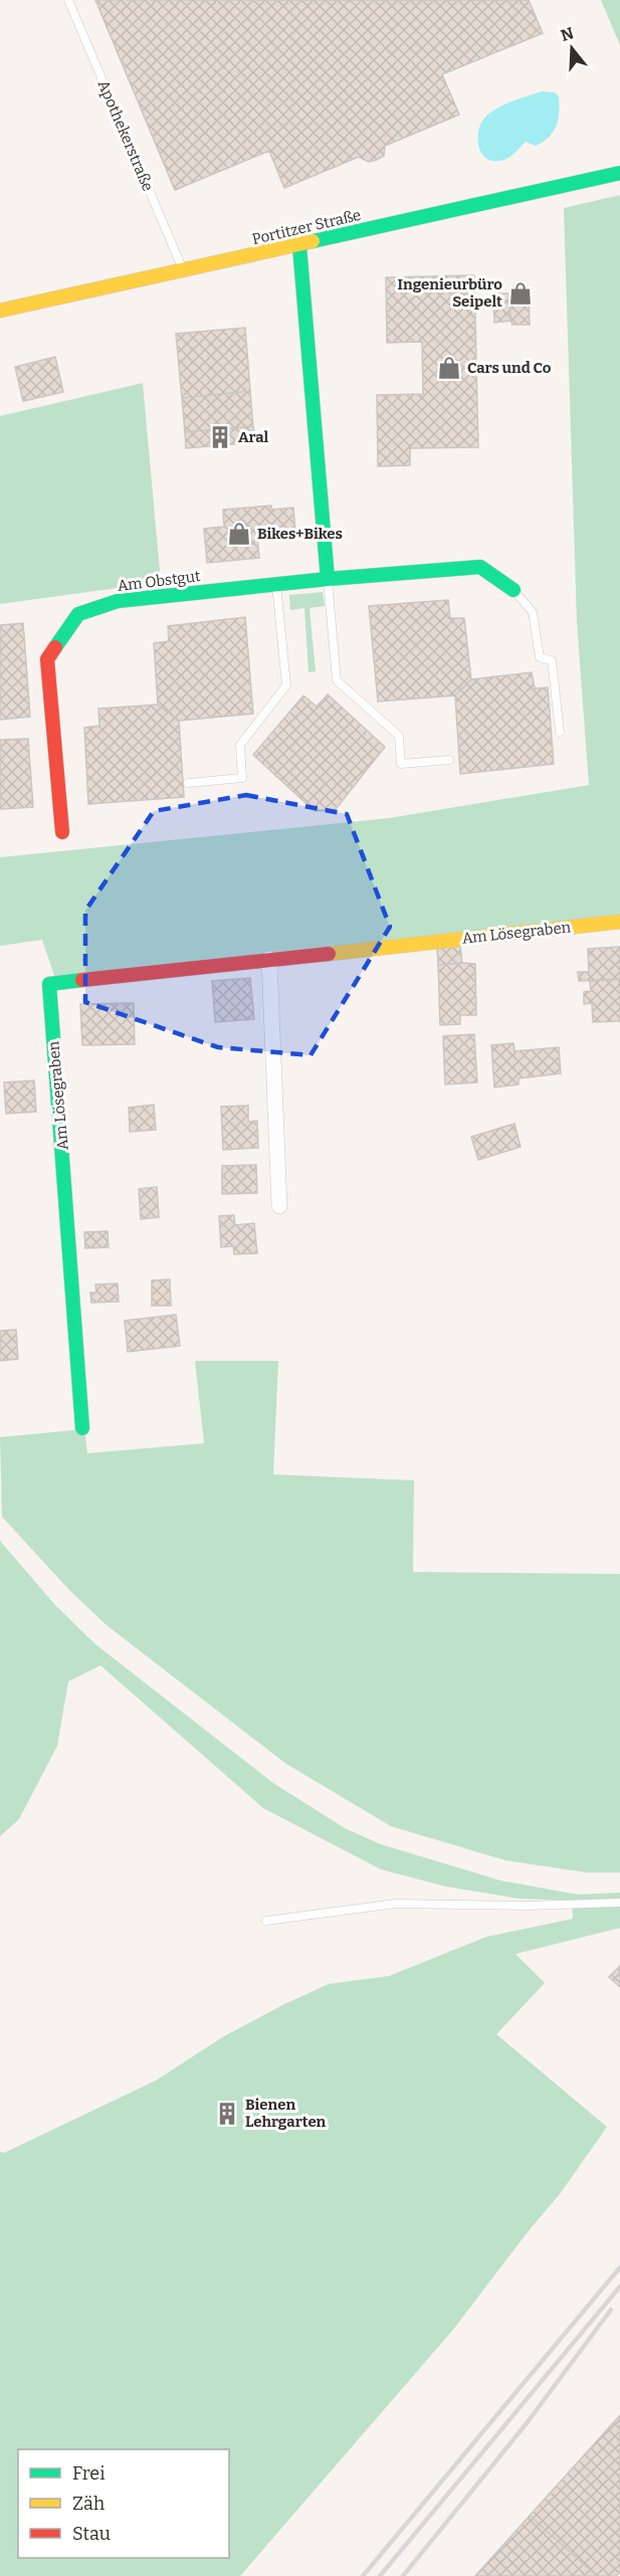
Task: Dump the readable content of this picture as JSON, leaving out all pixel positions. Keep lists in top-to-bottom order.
{
  "streets": {
    "street": ["Portitzer Straße", "Am Obstgut", "Am Lösegraben"],
    "lane": ["Apothekerstraße"]
  },
  "crossings": [
    ["Apothekerstraße", "Portitzer Straße"]
  ],
  "places": {
    "shop": ["Ingenieurbüro Seipelt", "Cars und Co", "Bikes+Bikes"],
    "building": ["Aral", "Bienen Lehrgarten"]
  },
  "legend": ["Frei", "Zäh", "Stau"],
  "north": "top"
}
